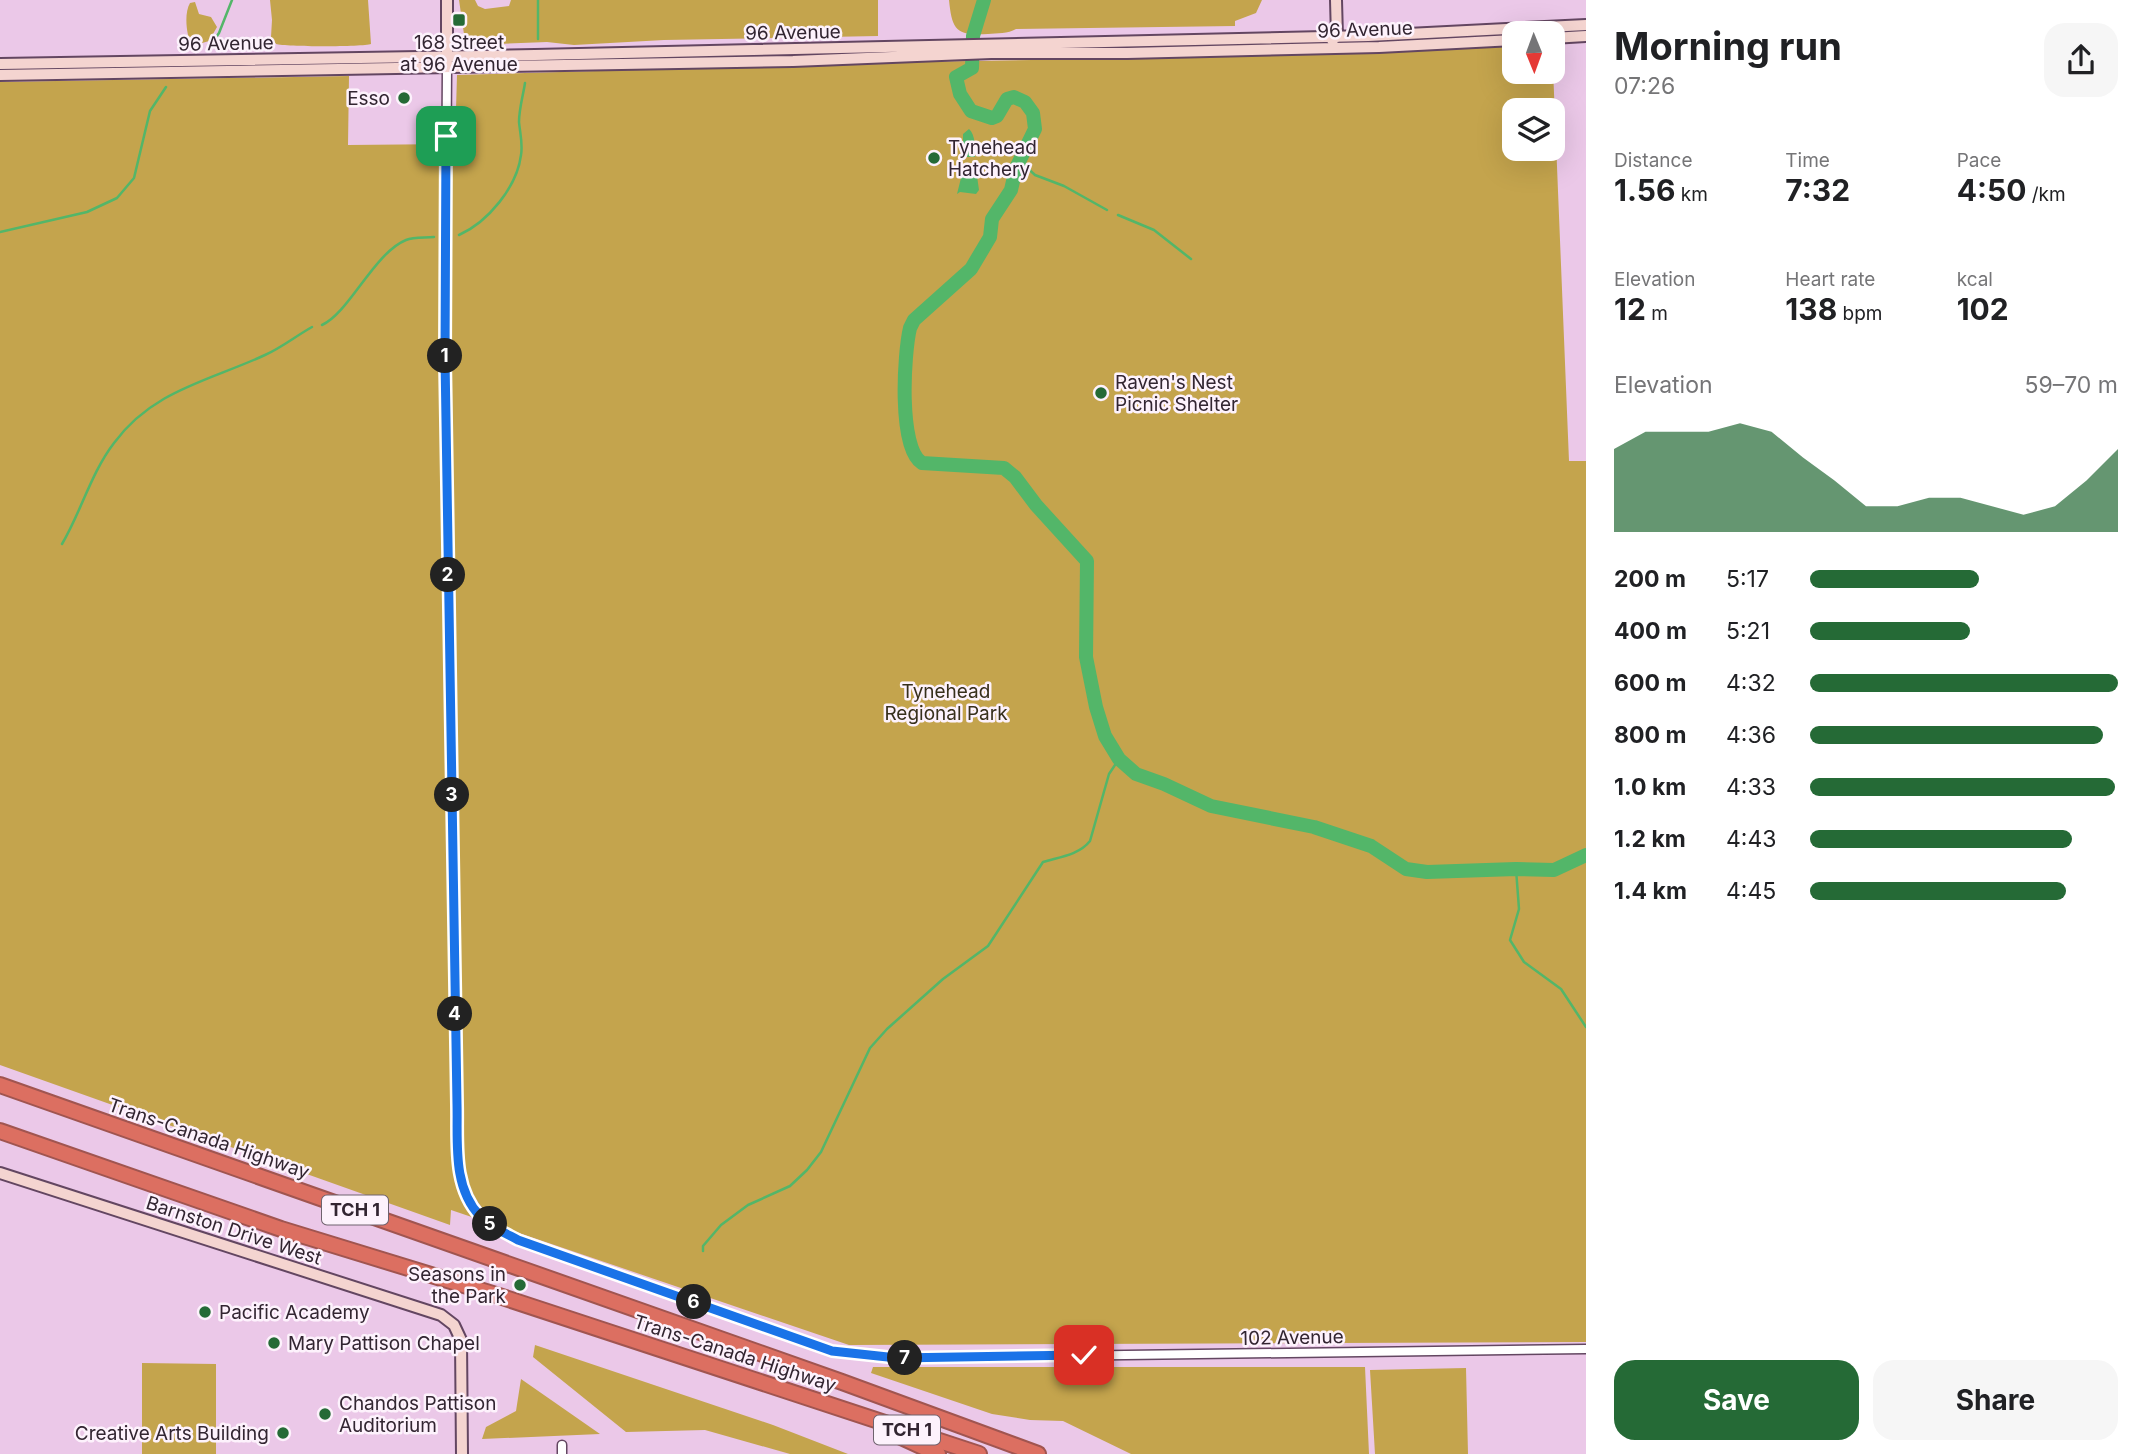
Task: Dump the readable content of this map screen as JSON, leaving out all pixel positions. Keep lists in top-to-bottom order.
{
  "streets": {
    "highway": ["Trans-Canada Highway", "TCH 1"],
    "main road": ["96 Avenue", "Barnston Drive West"],
    "street": ["102 Avenue"]
  },
  "crossings": [
    ["96 Avenue", "102 Avenue"]
  ],
  "parks": ["Tynehead Regional Park"],
  "places": {
    "transit": ["168 Street at 96 Avenue"],
    "other": [
      "Esso",
      "Tynehead Hatchery",
      "Raven's Nest Picnic Shelter",
      "Seasons in the Park",
      "Pacific Academy",
      "Mary Pattison Chapel",
      "Chandos Pattison Auditorium",
      "Creative Arts Building"
    ]
  },
  "north": "bottom",
  "page": {
    "heading": ["Morning run", "07:26"],
    "stats": [
      ["Distance", "1.56 km"],
      ["Time", "7:32"],
      ["Pace", "4:50 /km"],
      ["Elevation", "12 m"],
      ["Heart rate", "138 bpm"],
      ["kcal", "102"]
    ],
    "pins": [
      "1",
      "2",
      "3",
      "4",
      "5",
      "6",
      "7"
    ],
    "chart": ["Elevation", "59–70 m"],
    "list": [
      {
        "name": "200 m",
        "note": "5:17"
      },
      {
        "name": "400 m",
        "note": "5:21"
      },
      {
        "name": "600 m",
        "note": "4:32"
      },
      {
        "name": "800 m",
        "note": "4:36"
      },
      {
        "name": "1.0 km",
        "note": "4:33"
      },
      {
        "name": "1.2 km",
        "note": "4:43"
      },
      {
        "name": "1.4 km",
        "note": "4:45"
      }
    ],
    "buttons": ["Save", "Share"]
  }
}
